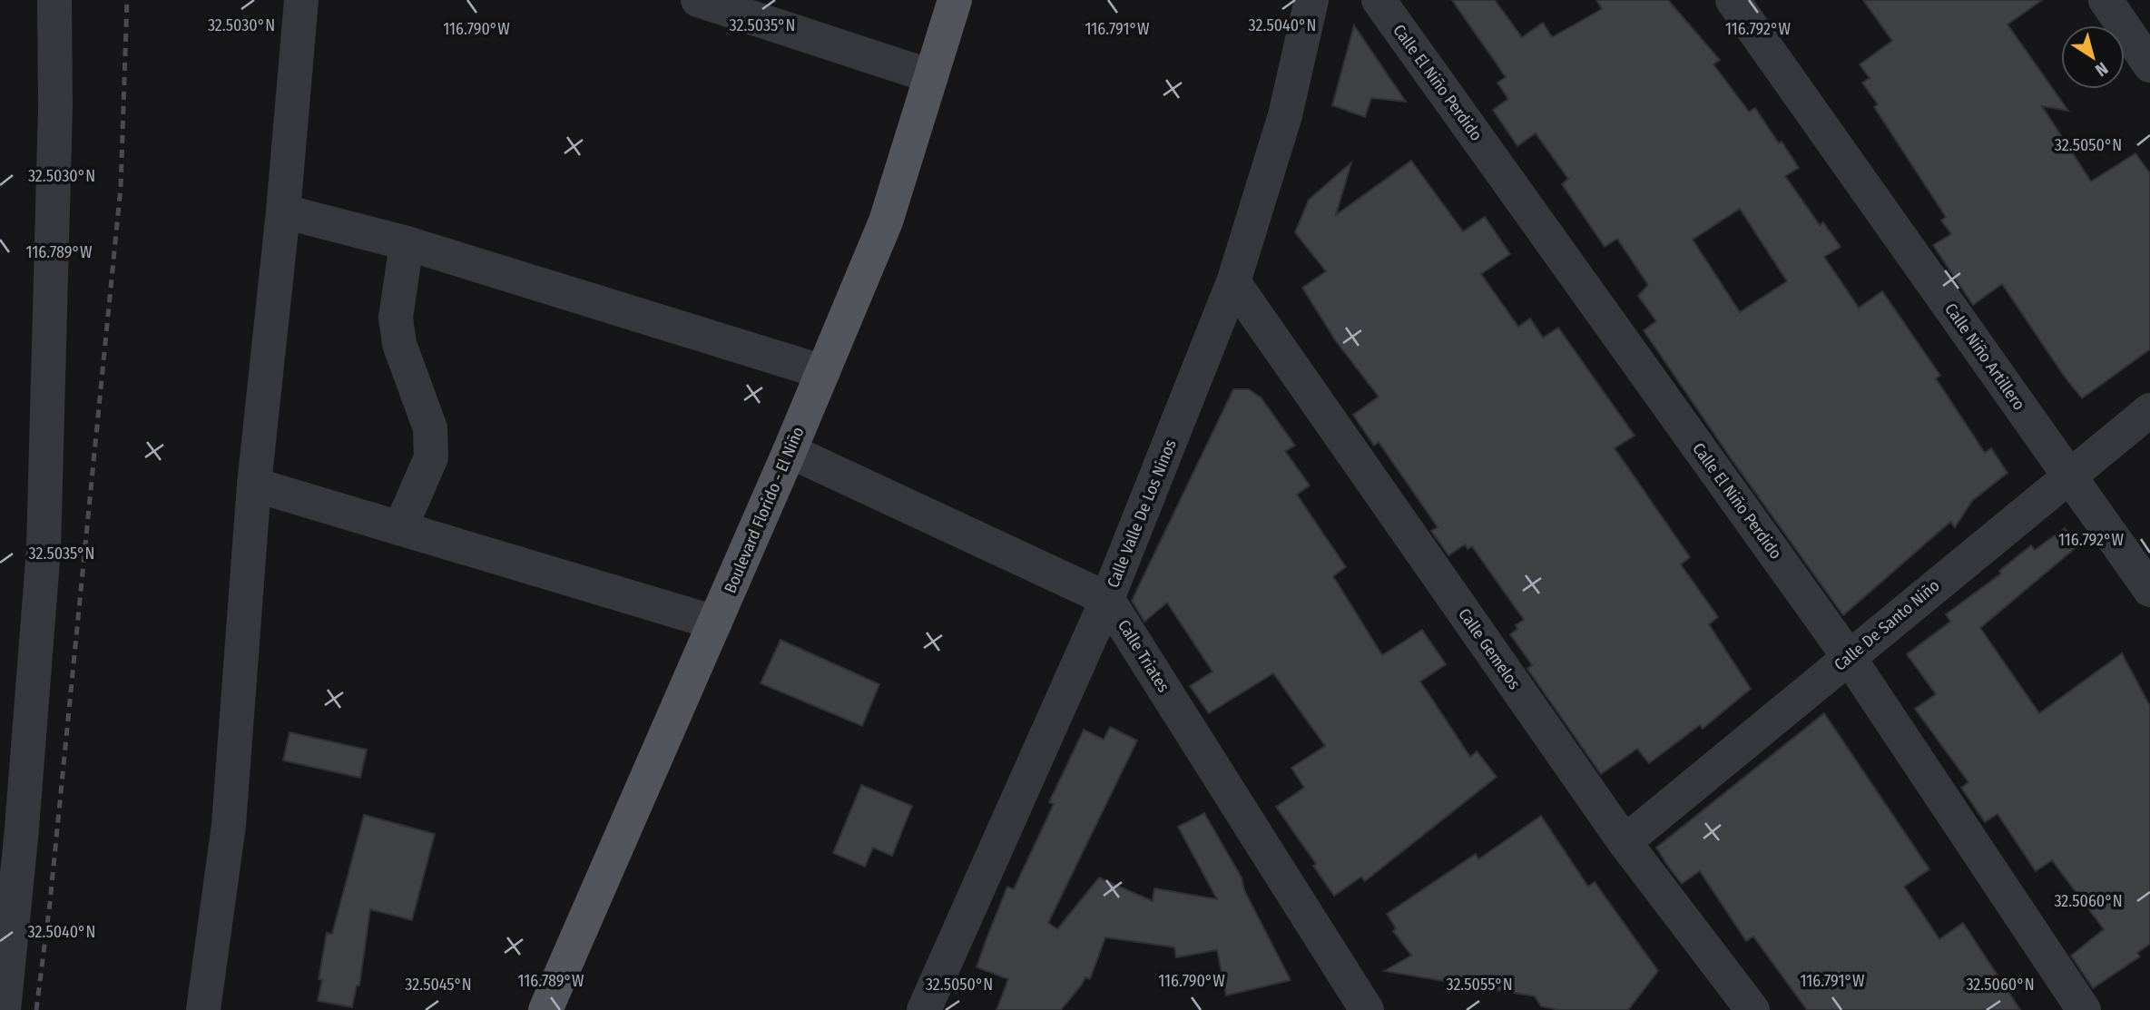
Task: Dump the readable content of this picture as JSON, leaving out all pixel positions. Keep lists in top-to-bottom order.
{
  "streets": {
    "main road": ["Boulevard Florido - El Niño"],
    "street": [
      "Calle El Niño Perdido",
      "Calle Niño Artillero",
      "Calle Valle De Los Ninos",
      "Calle De Santo Niño",
      "Calle Gemelos",
      "Calle Triates"
    ]
  },
  "crossings": [
    ["Calle El Niño Perdido", "Calle De Santo Niño"],
    ["Calle Niño Artillero", "Calle De Santo Niño"],
    ["Calle Valle De Los Ninos", "Calle Gemelos"],
    ["Calle Valle De Los Ninos", "Calle Triates"],
    ["Calle De Santo Niño", "Calle Gemelos"]
  ],
  "north": "bottom right",
  "coordinates": [
    "32.5030°N",
    "32.5035°N",
    "32.5040°N",
    "116.790°W",
    "116.791°W",
    "116.792°W",
    "32.5050°N",
    "116.789°W",
    "32.5060°N",
    "32.5045°N",
    "32.5055°N"
  ]
}
